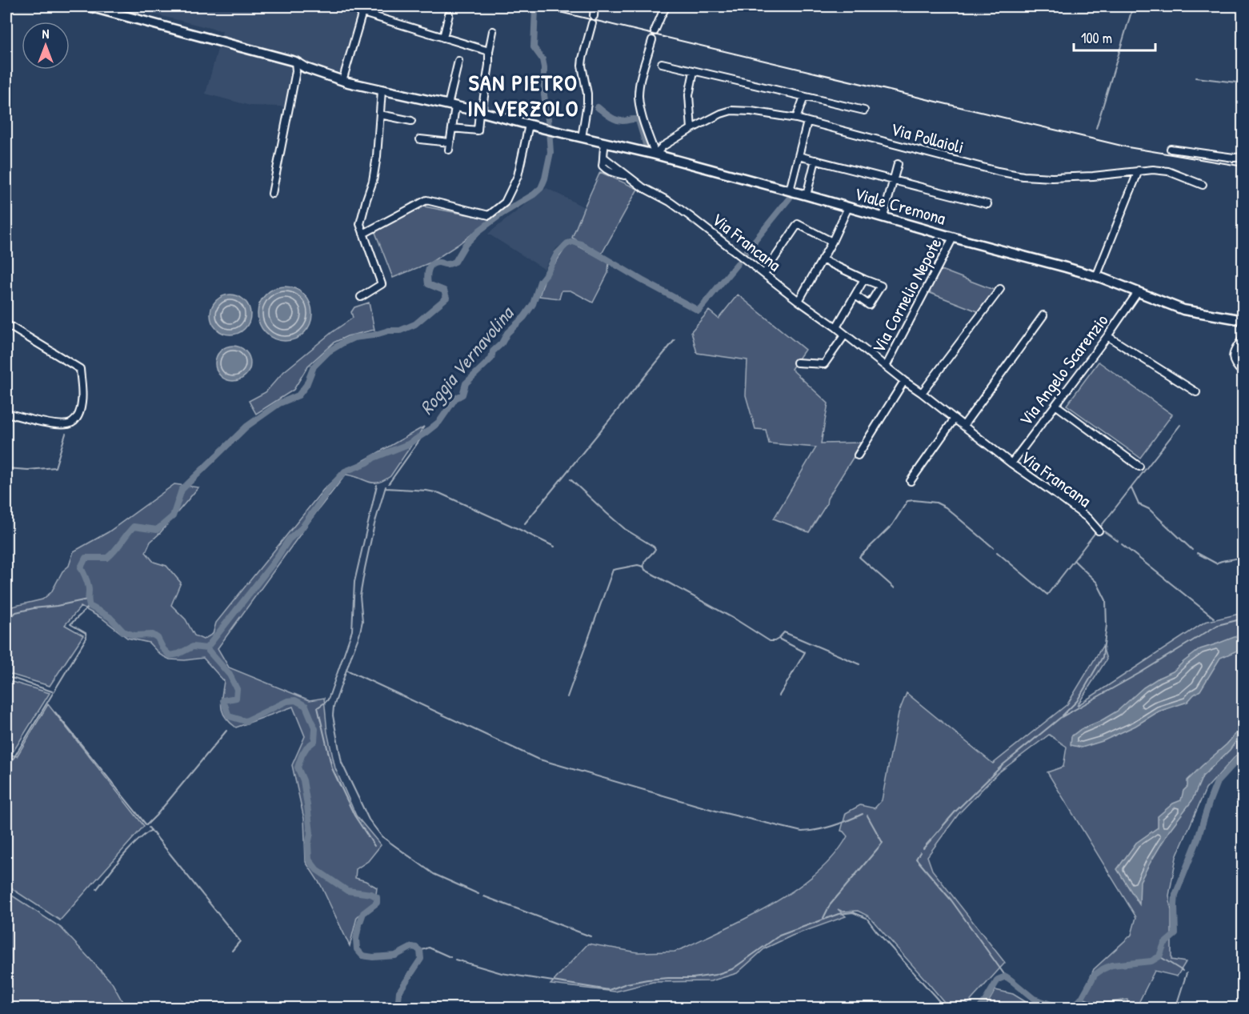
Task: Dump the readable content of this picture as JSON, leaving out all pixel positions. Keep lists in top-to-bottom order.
{
  "streets": {
    "main road": ["Viale Cremona"],
    "street": [
      "Via Pollaioli",
      "Via Francana",
      "Via Cornelio Nepote",
      "Via Angelo Scarenzio"
    ]
  },
  "crossings": [
    ["Via Pollaioli", "Viale Cremona"],
    ["Viale Cremona", "Via Francana"],
    ["Viale Cremona", "Via Cornelio Nepote"],
    ["Viale Cremona", "Via Angelo Scarenzio"],
    ["Via Francana", "Via Cornelio Nepote"],
    ["Via Francana", "Via Angelo Scarenzio"]
  ],
  "districts": ["SAN PIETRO IN VERZOLO"],
  "water": ["Roggia Vernavolina"],
  "scale_bar": "100 m",
  "north": "top"
}
